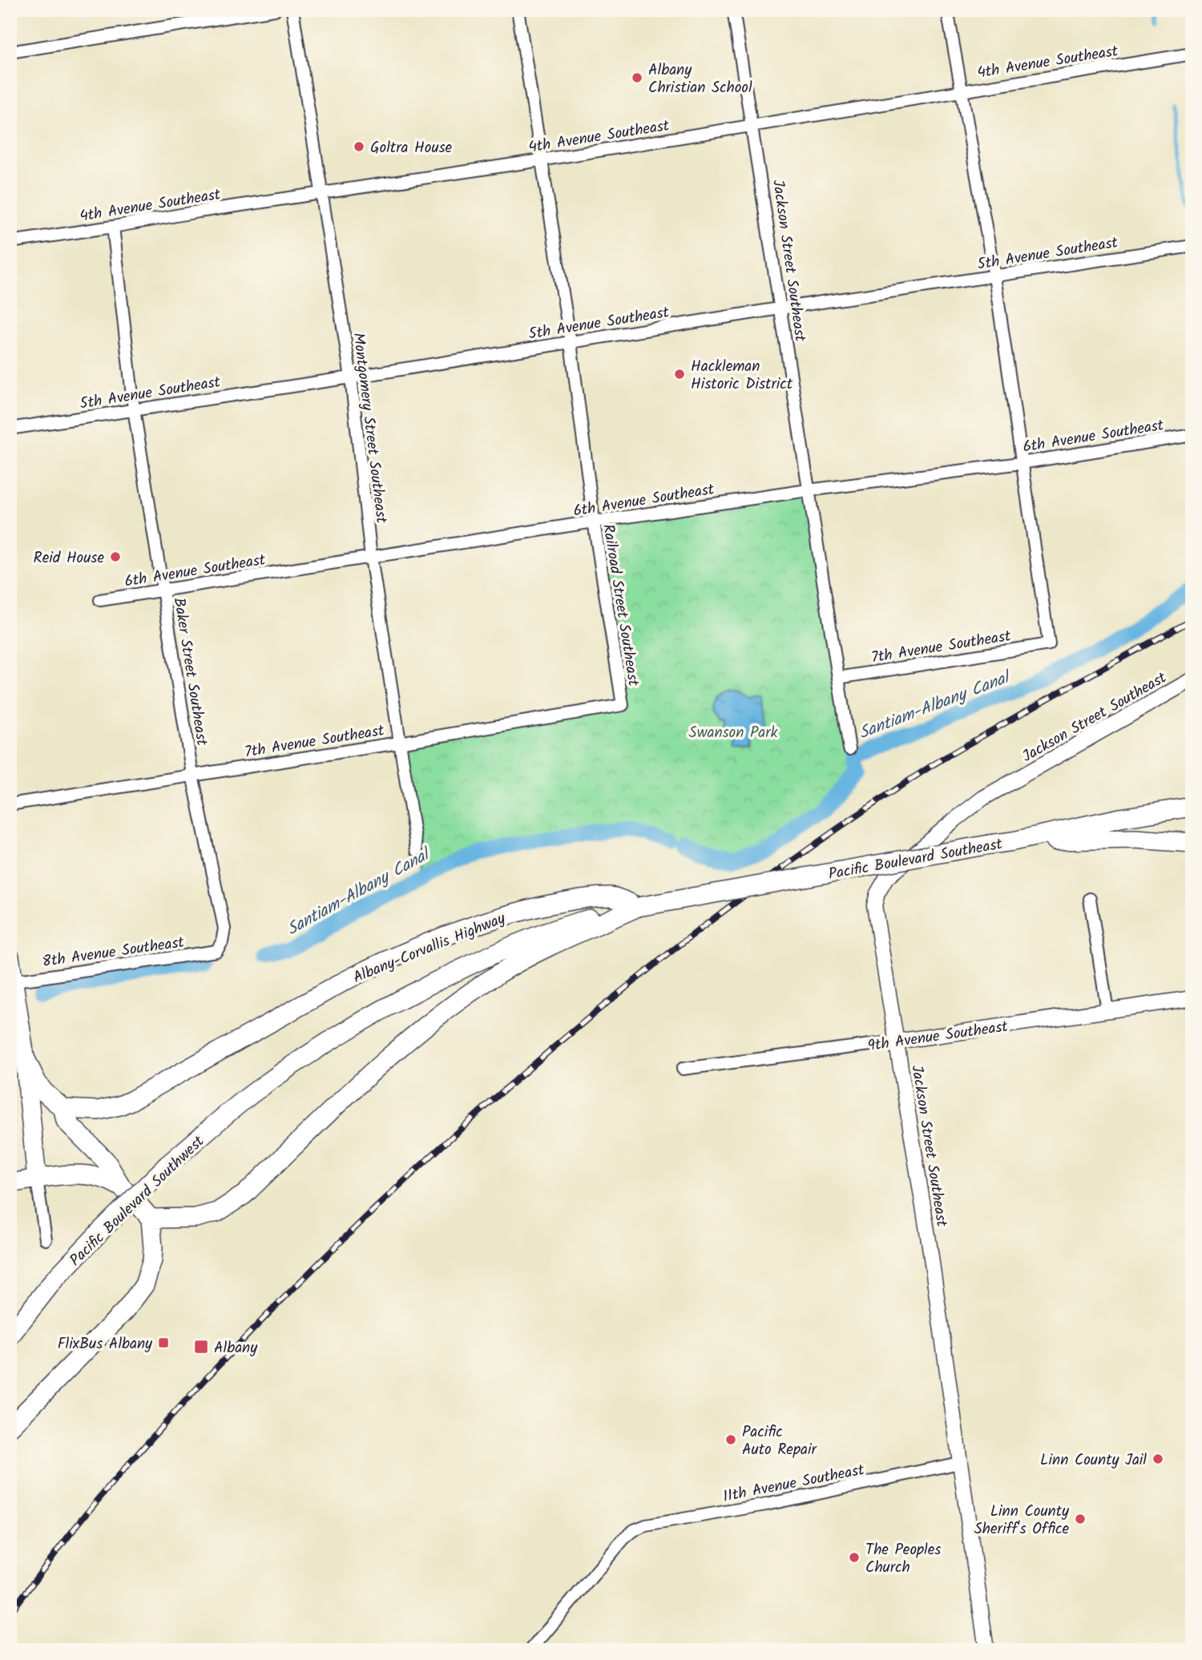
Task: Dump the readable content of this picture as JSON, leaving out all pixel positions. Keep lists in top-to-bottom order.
{
  "streets": {
    "highway": ["Pacific Boulevard Southeast", "Albany-Corvallis Highway", "Pacific Boulevard Southwest"],
    "street": [
      "4th Avenue Southeast",
      "5th Avenue Southeast",
      "Jackson Street Southeast",
      "Montgomery Street Southeast",
      "6th Avenue Southeast",
      "Railroad Street Southeast",
      "7th Avenue Southeast",
      "Baker Street Southeast",
      "8th Avenue Southeast",
      "9th Avenue Southeast",
      "11th Avenue Southeast"
    ]
  },
  "crossings": [
    ["4th Avenue Southeast", "Jackson Street Southeast"],
    ["4th Avenue Southeast", "Montgomery Street Southeast"],
    ["4th Avenue Southeast", "Railroad Street Southeast"],
    ["4th Avenue Southeast", "Baker Street Southeast"],
    ["5th Avenue Southeast", "Jackson Street Southeast"],
    ["5th Avenue Southeast", "Montgomery Street Southeast"],
    ["5th Avenue Southeast", "Railroad Street Southeast"],
    ["5th Avenue Southeast", "Baker Street Southeast"],
    ["Jackson Street Southeast", "6th Avenue Southeast"],
    ["Jackson Street Southeast", "7th Avenue Southeast"],
    ["Jackson Street Southeast", "9th Avenue Southeast"],
    ["Jackson Street Southeast", "11th Avenue Southeast"],
    ["Montgomery Street Southeast", "6th Avenue Southeast"],
    ["Montgomery Street Southeast", "7th Avenue Southeast"],
    ["6th Avenue Southeast", "Railroad Street Southeast"],
    ["6th Avenue Southeast", "7th Avenue Southeast"],
    ["6th Avenue Southeast", "Baker Street Southeast"],
    ["Railroad Street Southeast", "7th Avenue Southeast"],
    ["7th Avenue Southeast", "Baker Street Southeast"],
    ["Baker Street Southeast", "8th Avenue Southeast"],
    ["Pacific Boulevard Southeast", "Albany-Corvallis Highway"],
    ["Pacific Boulevard Southeast", "Pacific Boulevard Southwest"],
    ["Albany-Corvallis Highway", "Pacific Boulevard Southwest"]
  ],
  "water": ["Santiam-Albany Canal"],
  "parks": ["Swanson Park"],
  "places": {
    "other": [
      "Albany Christian School",
      "Goltra House",
      "Hackleman Historic District",
      "Reid House",
      "Pacific Auto Repair",
      "Linn County Jail",
      "Linn County Sheriff's Office",
      "The Peoples Church"
    ],
    "transit": ["FlixBus Albany", "Albany"]
  }
}
